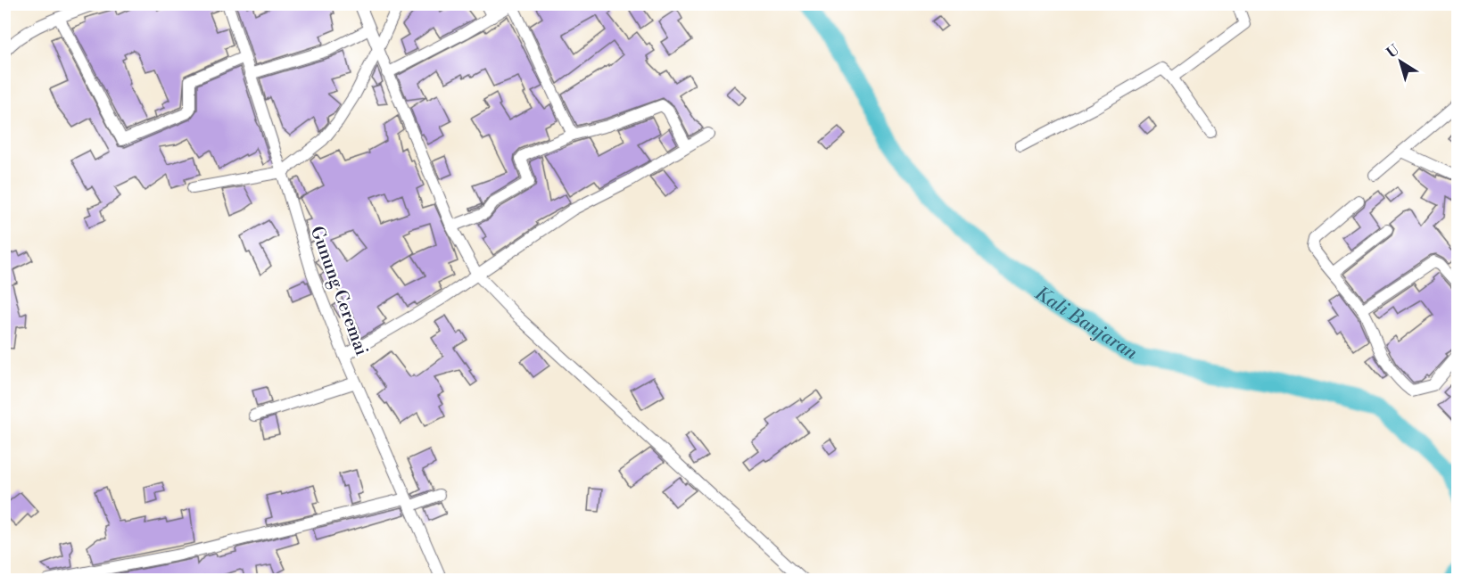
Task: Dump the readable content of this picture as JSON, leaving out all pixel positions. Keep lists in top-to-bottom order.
{
  "streets": {
    "street": ["Gunung Ceremai"]
  },
  "water": ["Kali Banjaran"],
  "north": "top left"
}
